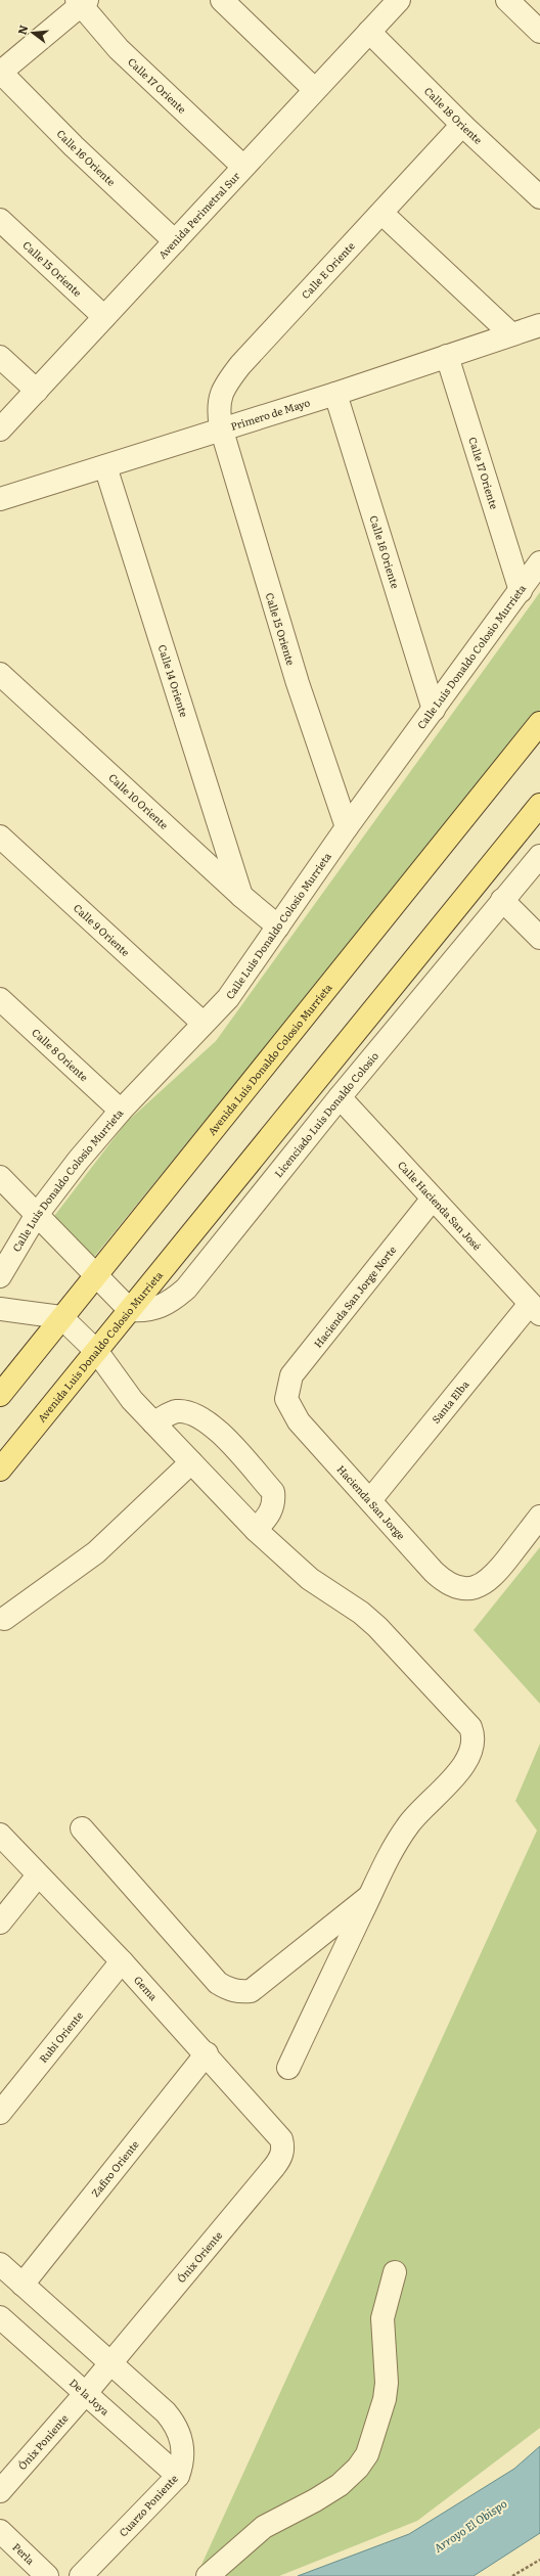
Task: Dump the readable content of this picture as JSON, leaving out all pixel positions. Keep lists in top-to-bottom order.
{
  "streets": {
    "main road": ["Avenida Luis Donaldo Colosio Murrieta"],
    "street": [
      "Calle 17 Oriente",
      "Calle 18 Oriente",
      "Calle 16 Oriente",
      "Avenida Perimetral Sur",
      "Calle 15 Oriente",
      "Calle E Oriente",
      "Primero de Mayo",
      "Calle Luis Donaldo Colosio Murrieta",
      "Calle 14 Oriente",
      "Calle 10 Oriente",
      "Calle 9 Oriente",
      "Calle 8 Oriente",
      "Licenciado Luis Donaldo Colosio",
      "Calle Hacienda San José",
      "Hacienda San Jorge Norte",
      "Santa Elba",
      "Hacienda San Jorge",
      "Gema",
      "Rubí Oriente",
      "Zafiro Oriente",
      "Ónix Oriente",
      "De la Joya",
      "Ónix Poniente",
      "Cuarzo Poniente",
      "Perla"
    ]
  },
  "crossings": [
    ["Calle 17 Oriente", "Avenida Perimetral Sur"],
    ["Calle 17 Oriente", "Primero de Mayo"],
    ["Calle 17 Oriente", "Calle Luis Donaldo Colosio Murrieta"],
    ["Calle 18 Oriente", "Avenida Perimetral Sur"],
    ["Calle 18 Oriente", "Calle E Oriente"],
    ["Calle 16 Oriente", "Avenida Perimetral Sur"],
    ["Calle 16 Oriente", "Primero de Mayo"],
    ["Calle 16 Oriente", "Calle Luis Donaldo Colosio Murrieta"],
    ["Avenida Perimetral Sur", "Calle 15 Oriente"],
    ["Calle 15 Oriente", "Calle E Oriente"],
    ["Calle 15 Oriente", "Primero de Mayo"],
    ["Calle 15 Oriente", "Calle Luis Donaldo Colosio Murrieta"],
    ["Calle E Oriente", "Primero de Mayo"],
    ["Primero de Mayo", "Calle 14 Oriente"],
    ["Calle Luis Donaldo Colosio Murrieta", "Calle 10 Oriente"],
    ["Calle Luis Donaldo Colosio Murrieta", "Calle 9 Oriente"],
    ["Calle Luis Donaldo Colosio Murrieta", "Calle 8 Oriente"],
    ["Calle 14 Oriente", "Calle 10 Oriente"],
    ["Avenida Luis Donaldo Colosio Murrieta", "Licenciado Luis Donaldo Colosio"],
    ["Licenciado Luis Donaldo Colosio", "Calle Hacienda San José"],
    ["Calle Hacienda San José", "Hacienda San Jorge Norte"],
    ["Calle Hacienda San José", "Santa Elba"],
    ["Hacienda San Jorge Norte", "Hacienda San Jorge"],
    ["Santa Elba", "Hacienda San Jorge"],
    ["Gema", "Rubí Oriente"],
    ["Gema", "Zafiro Oriente"],
    ["Gema", "Ónix Oriente"],
    ["Ónix Oriente", "De la Joya"],
    ["Ónix Oriente", "Ónix Poniente"],
    ["Ónix Oriente", "Cuarzo Poniente"],
    ["De la Joya", "Ónix Poniente"],
    ["De la Joya", "Cuarzo Poniente"]
  ],
  "water": ["Arroyo El Obispo"],
  "north": "left"
}
